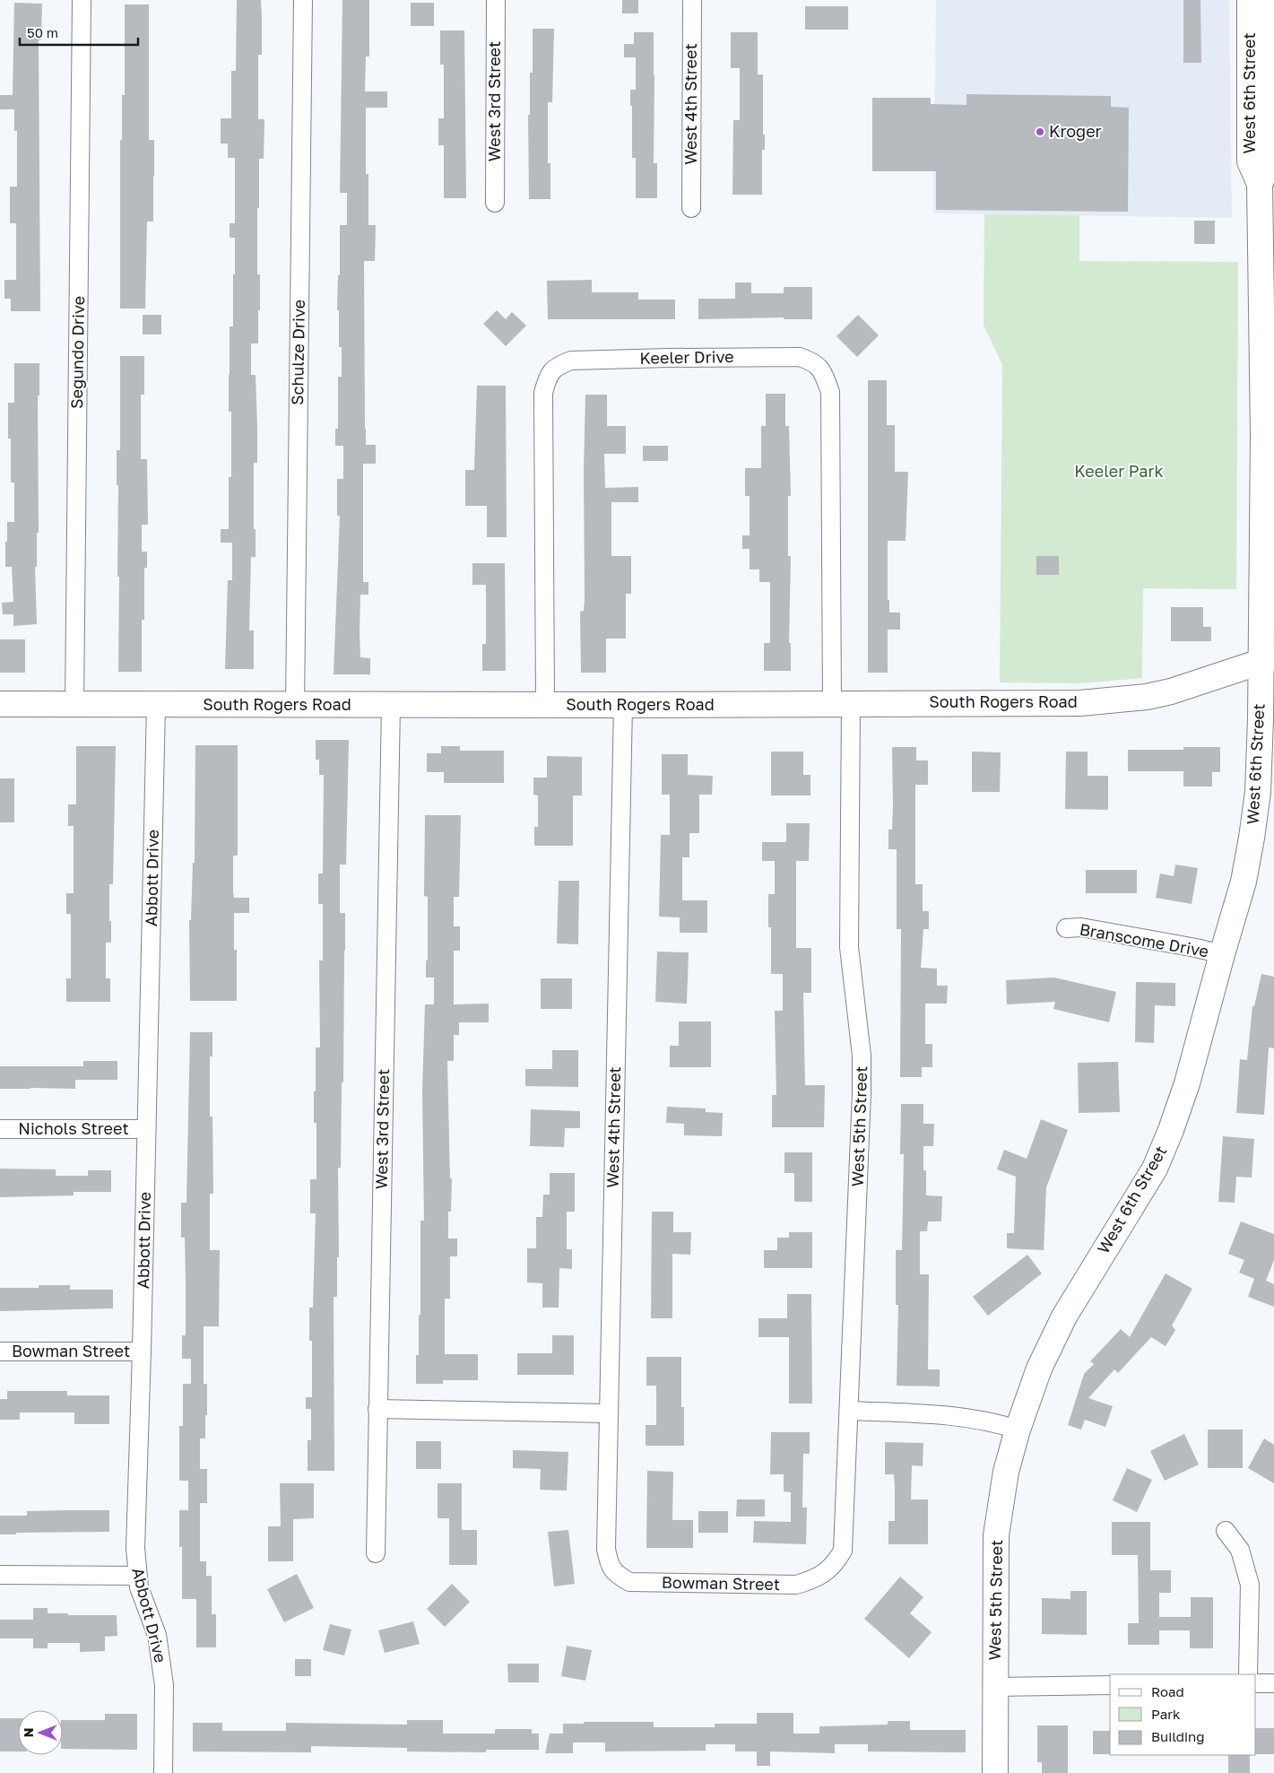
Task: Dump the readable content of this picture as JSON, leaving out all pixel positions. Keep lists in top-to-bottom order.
{
  "streets": {
    "street": [
      "West 6th Street",
      "West 3rd Street",
      "West 4th Street",
      "Segundo Drive",
      "Schulze Drive",
      "Keeler Drive",
      "South Rogers Road",
      "Abbott Drive",
      "Branscome Drive",
      "West 5th Street",
      "Nichols Street",
      "Bowman Street"
    ]
  },
  "crossings": [
    ["West 6th Street", "South Rogers Road"],
    ["West 6th Street", "Branscome Drive"],
    ["West 6th Street", "West 5th Street"],
    ["West 3rd Street", "South Rogers Road"],
    ["West 4th Street", "South Rogers Road"],
    ["West 4th Street", "Bowman Street"],
    ["Segundo Drive", "South Rogers Road"],
    ["Schulze Drive", "South Rogers Road"],
    ["Keeler Drive", "South Rogers Road"],
    ["Keeler Drive", "West 5th Street"],
    ["South Rogers Road", "Abbott Drive"],
    ["South Rogers Road", "West 5th Street"],
    ["Abbott Drive", "Nichols Street"],
    ["Abbott Drive", "Bowman Street"],
    ["West 5th Street", "Bowman Street"]
  ],
  "parks": ["Keeler Park"],
  "places": ["Kroger"],
  "legend": ["Road", "Park", "Building"],
  "scale_bar": "50 m",
  "north": "left"
}
